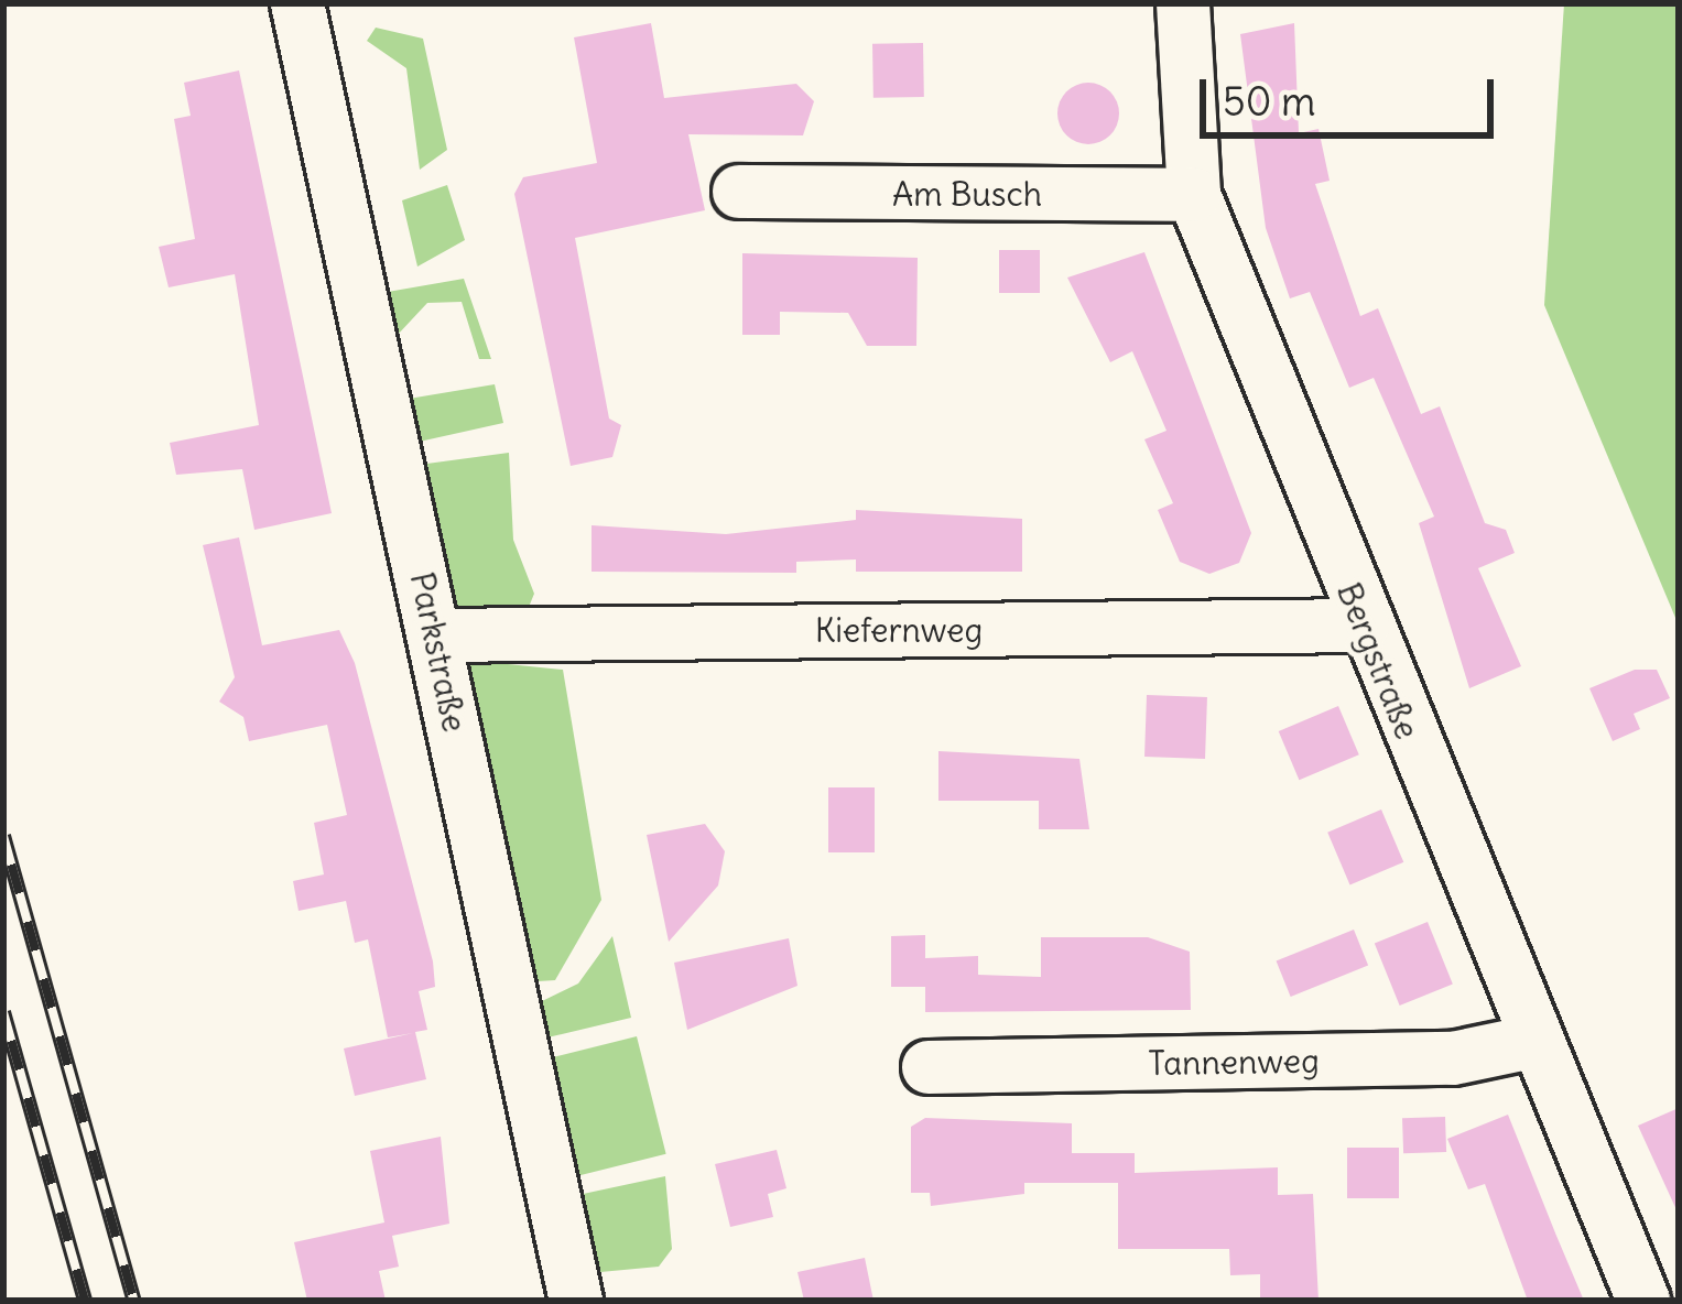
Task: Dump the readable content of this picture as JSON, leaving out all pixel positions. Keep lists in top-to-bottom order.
{
  "streets": {
    "street": [
      "Am Busch",
      "Kiefernweg",
      "Parkstraße",
      "Bergstraße",
      "Tannenweg"
    ]
  },
  "crossings": [
    ["Am Busch", "Bergstraße"],
    ["Kiefernweg", "Parkstraße"],
    ["Kiefernweg", "Bergstraße"],
    ["Bergstraße", "Tannenweg"]
  ],
  "scale_bar": "50 m"
}
